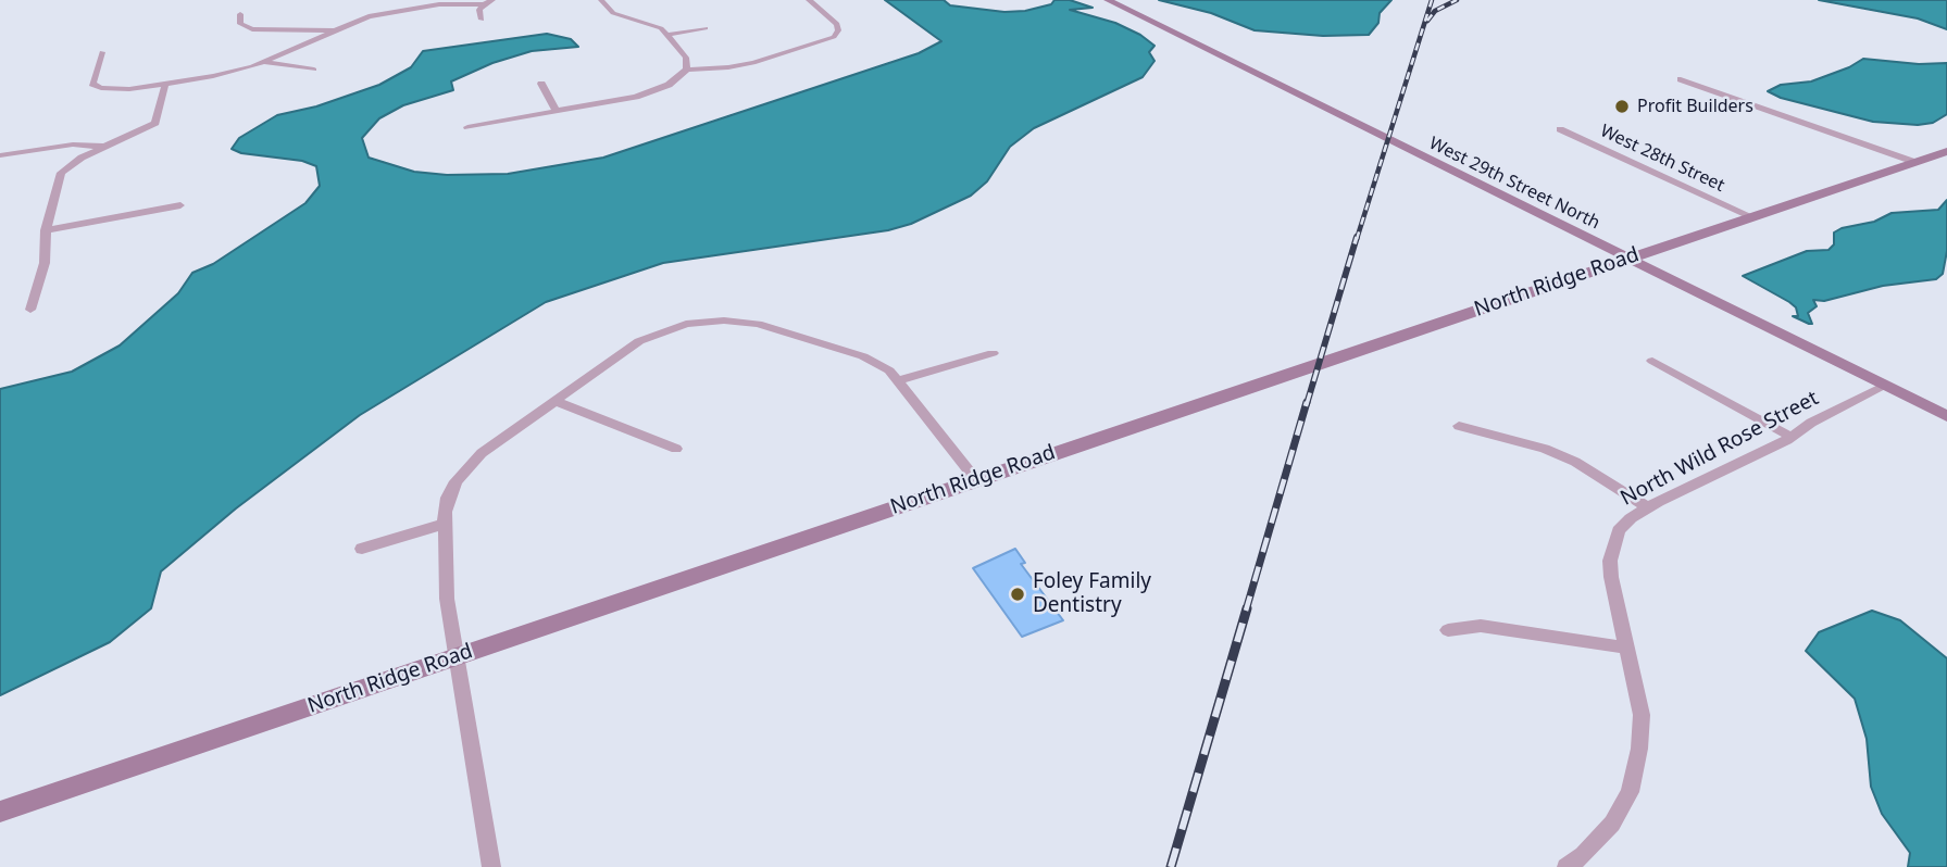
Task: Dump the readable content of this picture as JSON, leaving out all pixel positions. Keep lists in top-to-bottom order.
{
  "streets": {
    "main road": ["West 29th Street North", "North Ridge Road"],
    "street": ["West 28th Street", "North Wild Rose Street"]
  },
  "crossings": [
    ["West 28th Street", "North Ridge Road"],
    ["West 29th Street North", "North Ridge Road"],
    ["West 29th Street North", "North Wild Rose Street"]
  ],
  "places": ["Profit Builders", "Foley Family Dentistry"]
}
